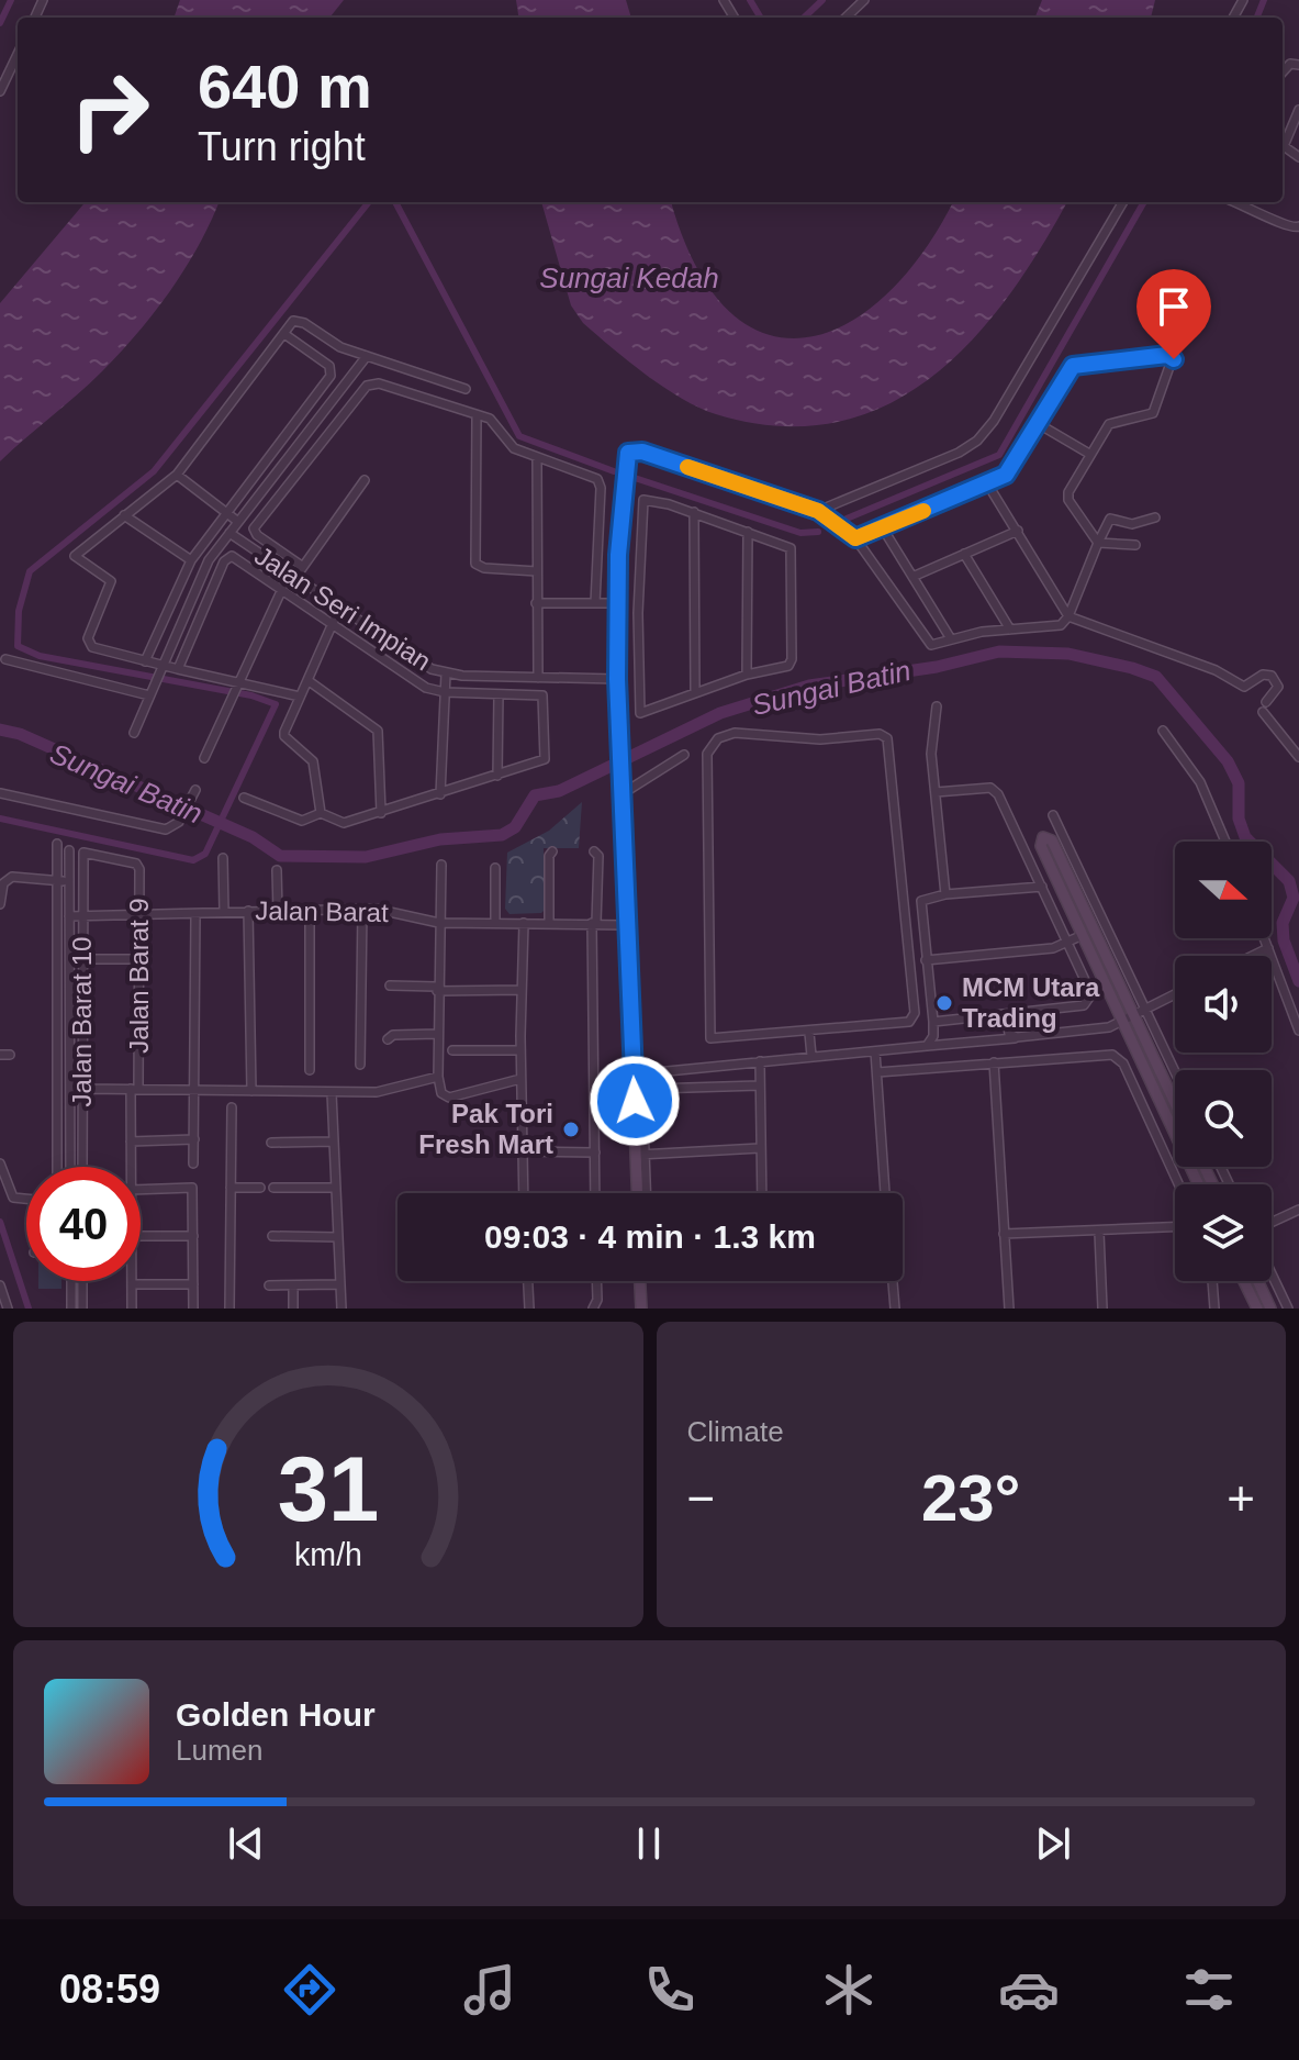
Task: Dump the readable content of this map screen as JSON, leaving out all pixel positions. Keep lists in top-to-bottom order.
{
  "streets": {
    "street": [
      "Jalan Seri Impian",
      "Jalan Barat",
      "Jalan Barat 9",
      "Jalan Barat 10"
    ]
  },
  "crossings": [
    ["Jalan Barat", "Jalan Barat 9"],
    ["Jalan Barat", "Jalan Barat 10"],
    ["Jalan Barat 9", "Jalan Barat 10"]
  ],
  "water": ["Sungai Kedah", "Sungai Batin"],
  "places": ["MCM Utara Trading", "Pak Tori Fresh Mart"],
  "north": "right",
  "page": {
    "turn": ["640 m", "Turn right"],
    "limit": "40",
    "trip": "09:03 · 4 min · 1.3 km",
    "tile": "Climate",
    "heat": ["−", "23°", "+"],
    "song": ["Golden Hour", "Lumen"],
    "tabs": "08:59",
    "gauge": ["31", "km/h"]
  }
}
